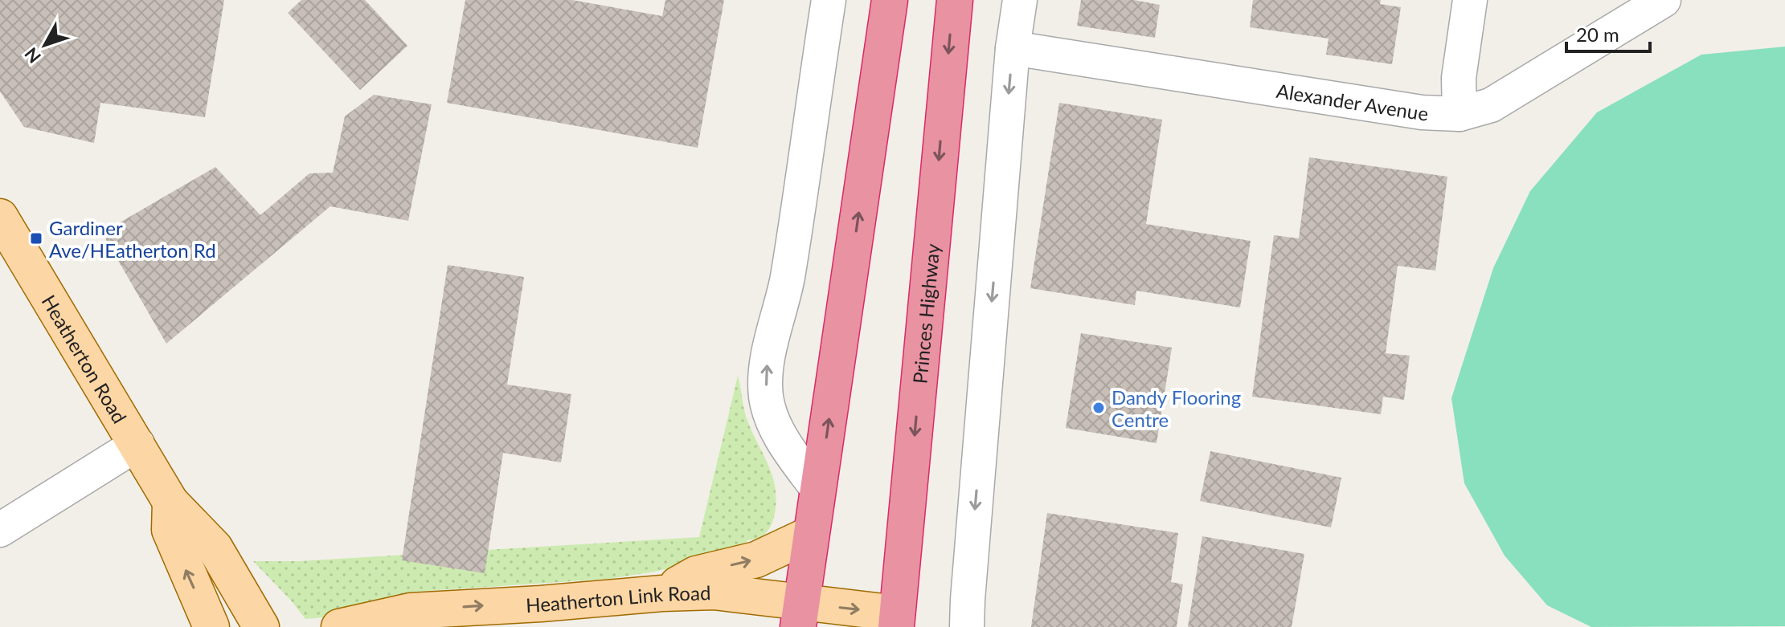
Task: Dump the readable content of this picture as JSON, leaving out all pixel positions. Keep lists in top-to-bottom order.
{
  "streets": {
    "highway": ["Princes Highway"],
    "main road": ["Heatherton Road", "Heatherton Link Road"],
    "street": ["Alexander Avenue"]
  },
  "crossings": [
    ["Princes Highway", "Heatherton Link Road"]
  ],
  "one_way": ["Heatherton Link Road"],
  "places": {
    "transit": ["Gardiner Ave/HEatherton Rd"],
    "other": ["Dandy Flooring Centre"]
  },
  "scale_bar": "20 m",
  "north": "bottom left"
}
